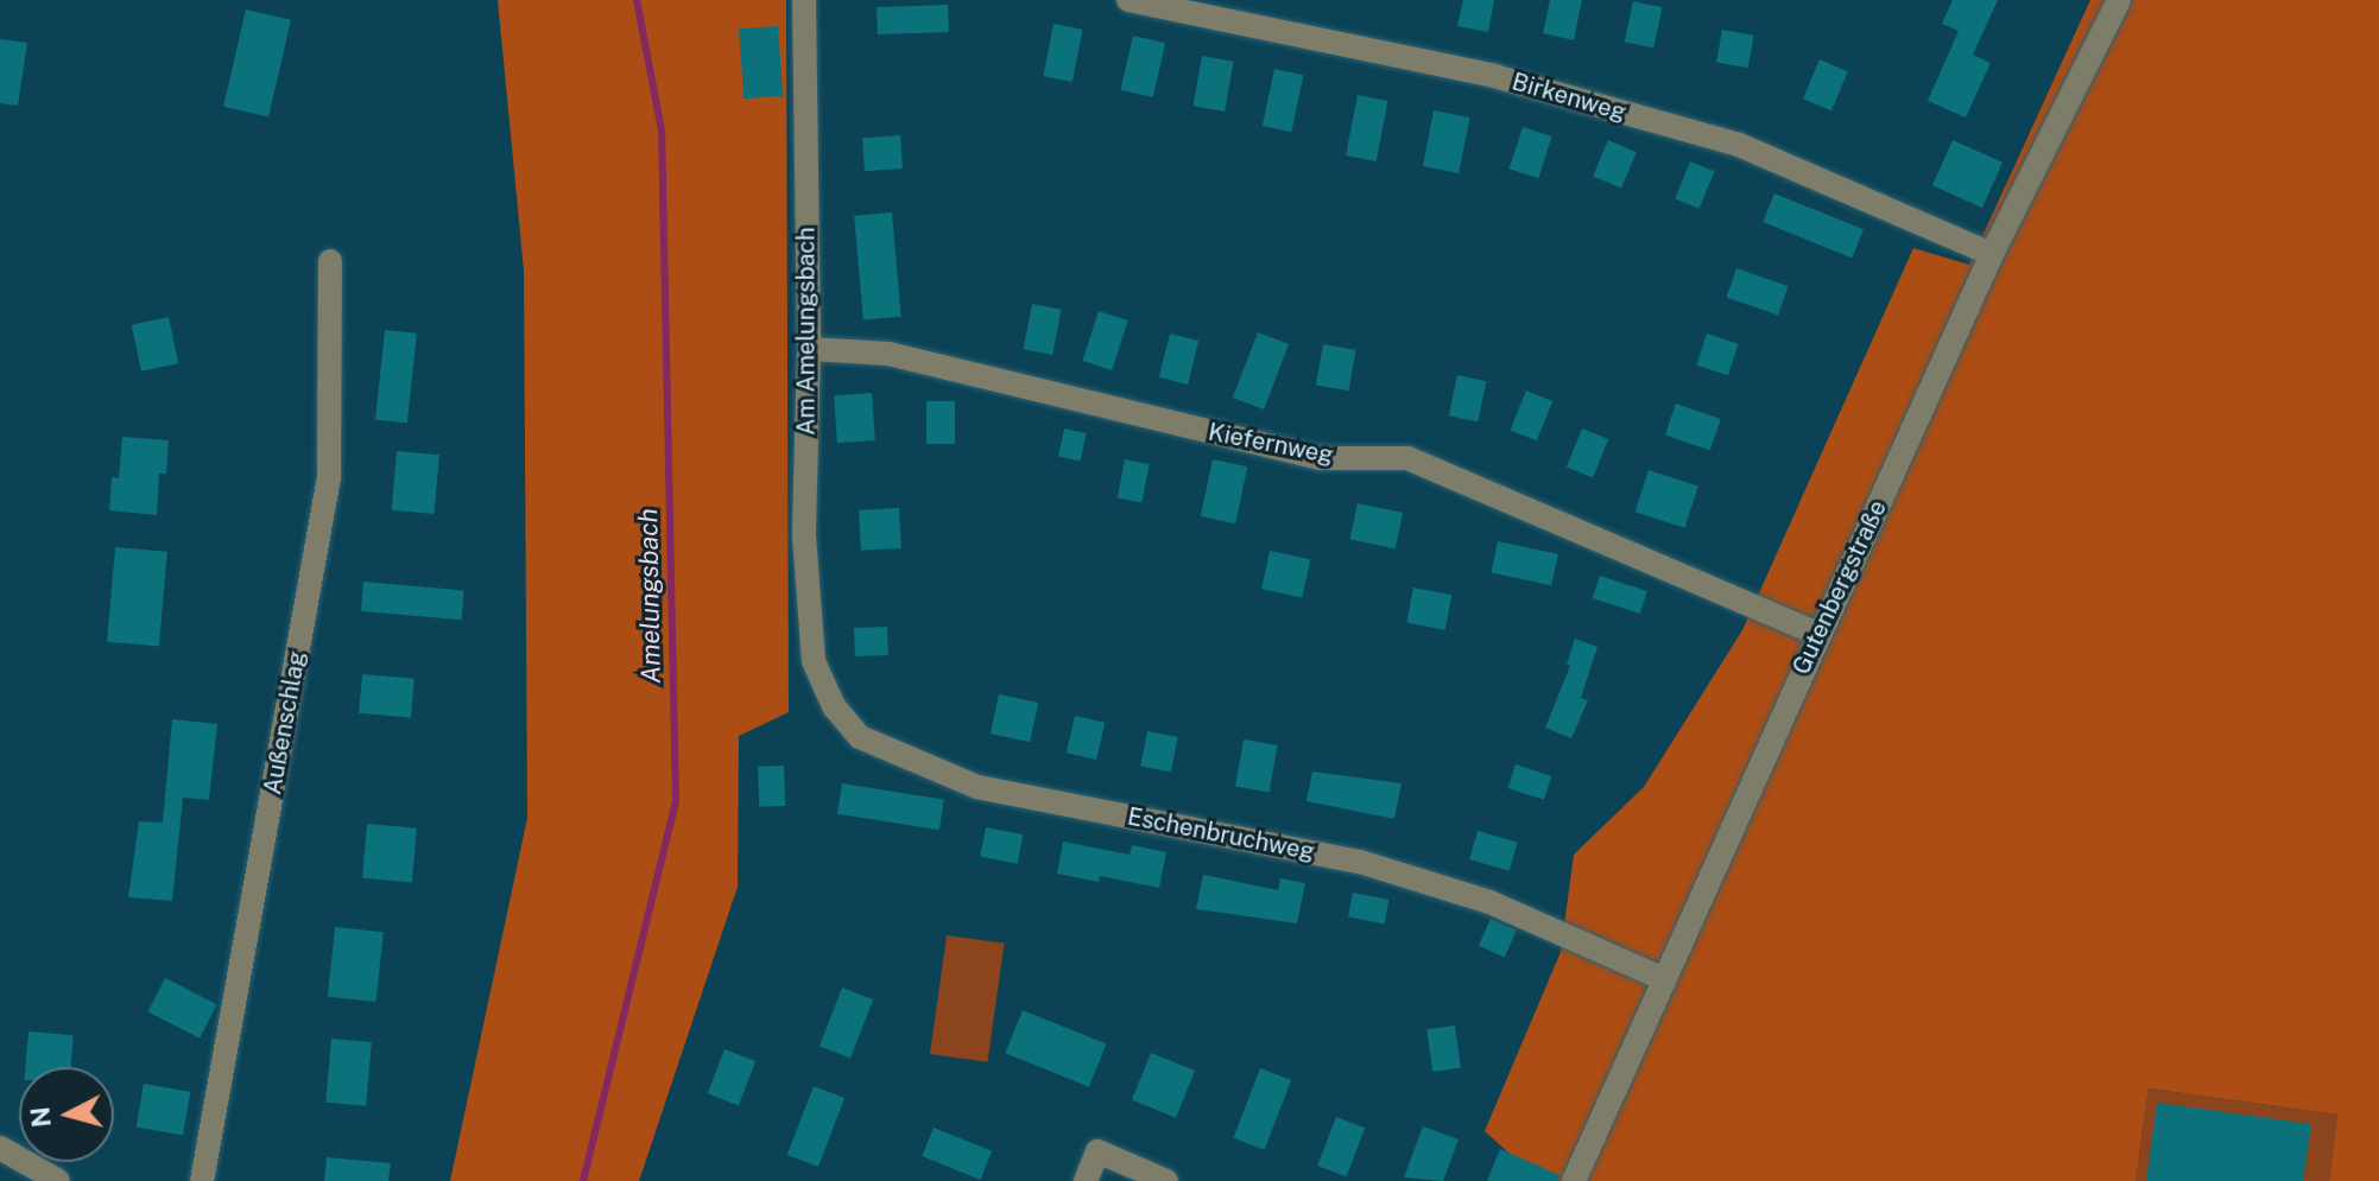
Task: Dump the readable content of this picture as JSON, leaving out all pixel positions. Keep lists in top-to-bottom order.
{
  "streets": {
    "street": [
      "Birkenweg",
      "Am Amelungsbach",
      "Kiefernweg",
      "Gutenbergstraße",
      "Außenschlag",
      "Eschenbruchweg"
    ]
  },
  "crossings": [
    ["Birkenweg", "Gutenbergstraße"],
    ["Am Amelungsbach", "Kiefernweg"],
    ["Am Amelungsbach", "Eschenbruchweg"],
    ["Kiefernweg", "Gutenbergstraße"],
    ["Gutenbergstraße", "Eschenbruchweg"]
  ],
  "water": ["Amelungsbach"],
  "north": "left"
}
